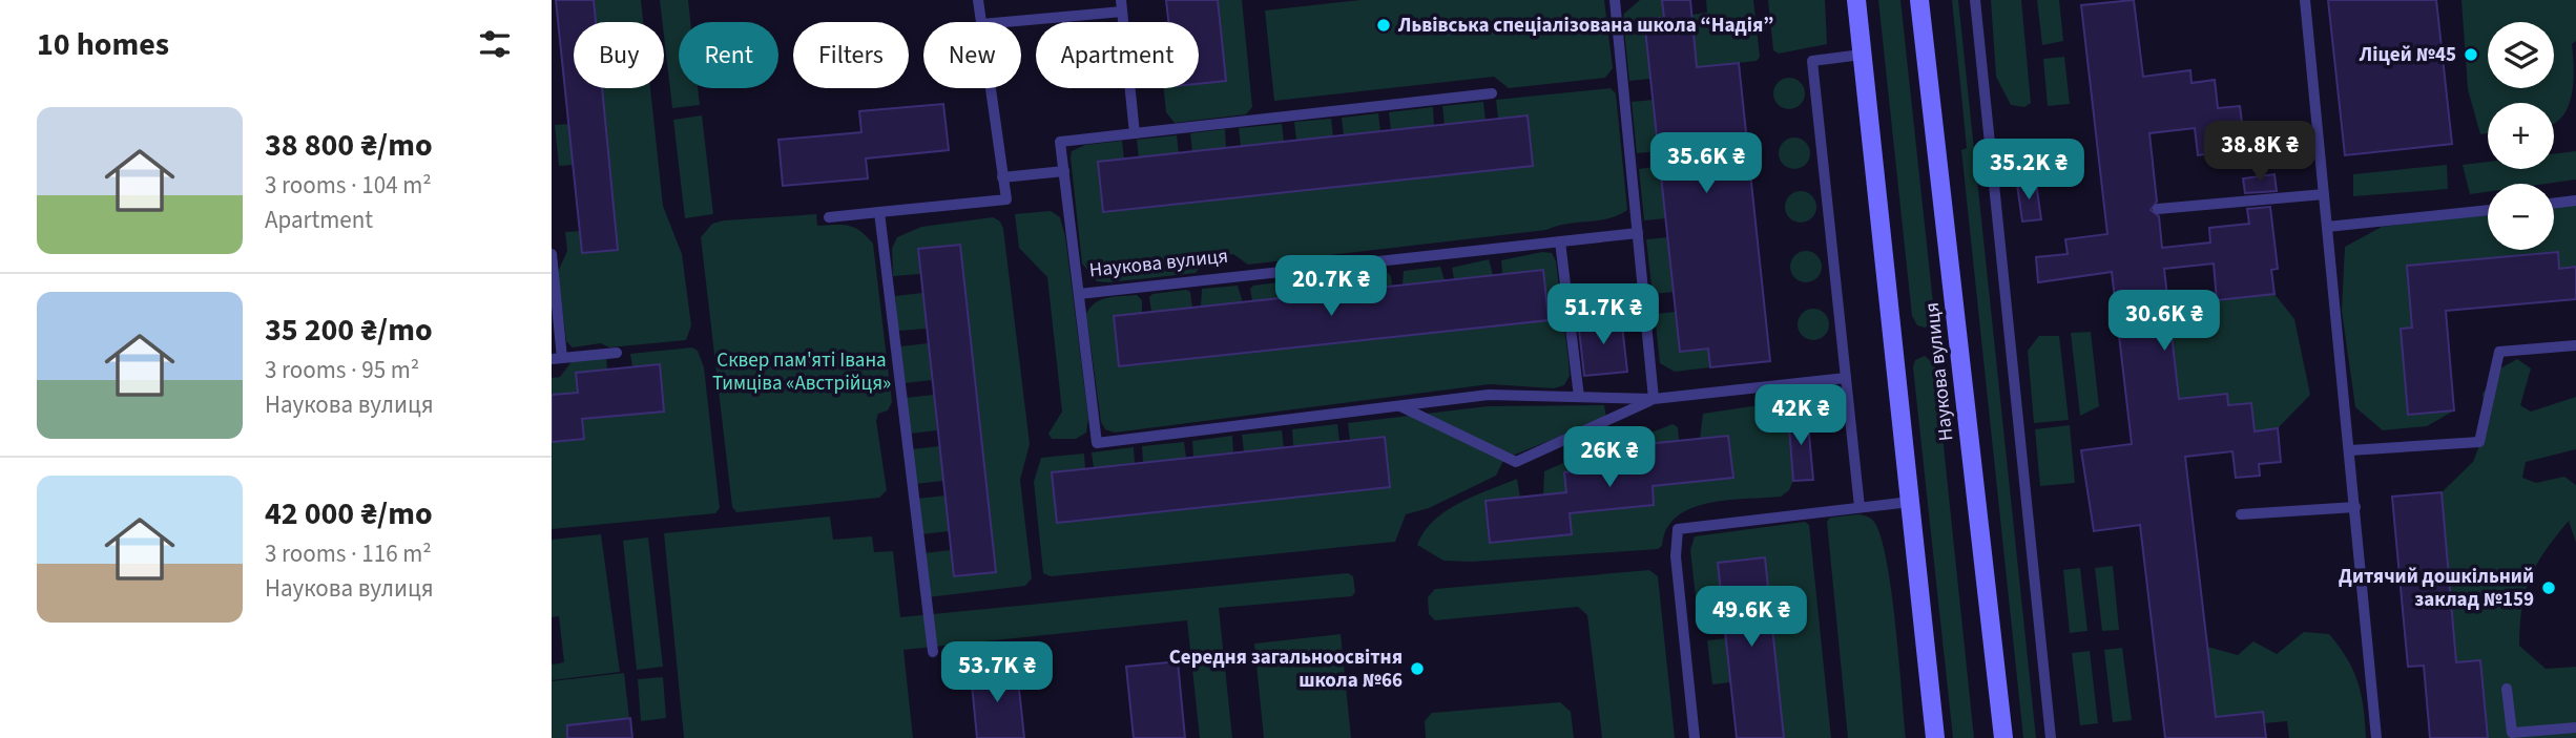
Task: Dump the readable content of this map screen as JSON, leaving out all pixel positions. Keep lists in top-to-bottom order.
{
  "streets": {
    "main road": ["Наукова вулиця"]
  },
  "parks": ["Сквер пам'яті Івана Тимціва «Австрійця»"],
  "places": [
    "Львівська спеціалізована школа “Надія”",
    "Ліцей №45",
    "Дитячий дошкільний заклад №159",
    "Середня загальноосвітня школа №66"
  ],
  "page": {
    "heading": "10 homes",
    "map_buttons": ["+", "−"],
    "chip": [
      "Buy",
      "Rent",
      "Filters",
      "New",
      "Apartment"
    ],
    "list": [
      {
        "name": "38 800 ₴/mo",
        "note": "3 rooms · 104 m² · Apartment"
      },
      {
        "name": "35 200 ₴/mo",
        "note": "3 rooms · 95 m² · Наукова вулиця"
      },
      {
        "name": "42 000 ₴/mo",
        "note": "3 rooms · 116 m² · Наукова вулиця"
      }
    ],
    "price": [
      "38.8K ₴",
      "35.6K ₴",
      "35.2K ₴",
      "20.7K ₴",
      "51.7K ₴",
      "30.6K ₴",
      "42K ₴",
      "26K ₴",
      "49.6K ₴",
      "53.7K ₴"
    ]
  }
}
